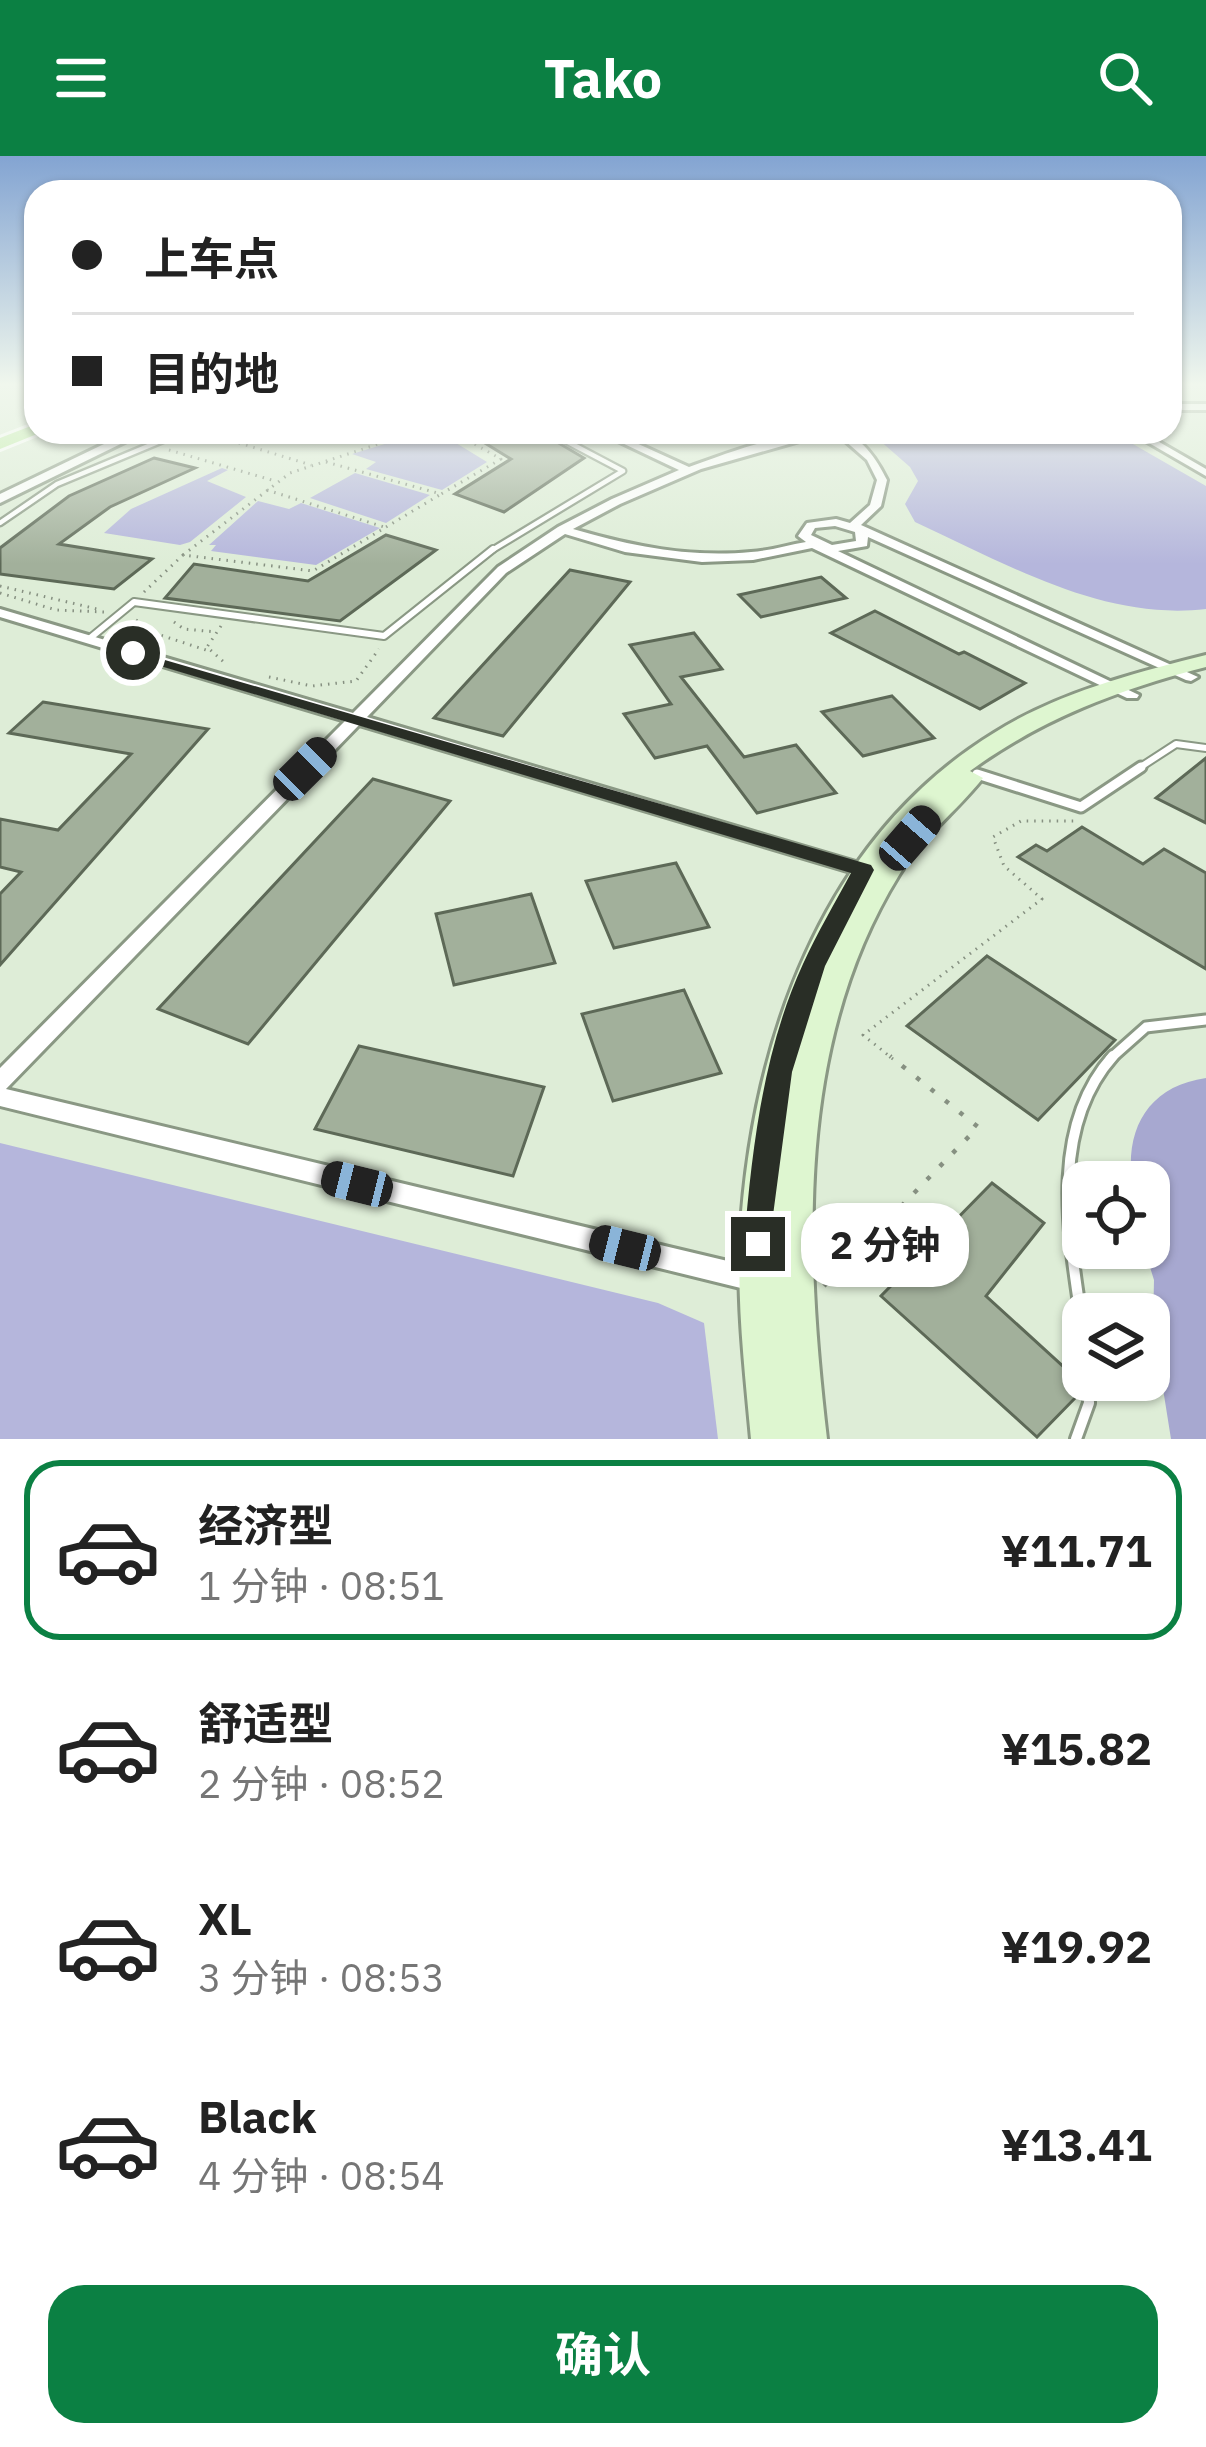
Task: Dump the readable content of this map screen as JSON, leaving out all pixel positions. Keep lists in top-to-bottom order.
{
  "page": {
    "header": "Tako",
    "banner": ["上车点", "目的地"],
    "bubble": "2 分钟",
    "list": [
      {
        "name": "经济型",
        "note": "1 分钟 · 08:51",
        "value": "¥11.71"
      },
      {
        "name": "舒适型",
        "note": "2 分钟 · 08:52",
        "value": "¥15.82"
      },
      {
        "name": "XL",
        "note": "3 分钟 · 08:53",
        "value": "¥19.92"
      },
      {
        "name": "Black",
        "note": "4 分钟 · 08:54",
        "value": "¥13.41"
      }
    ],
    "buttons": "确认"
  }
}
